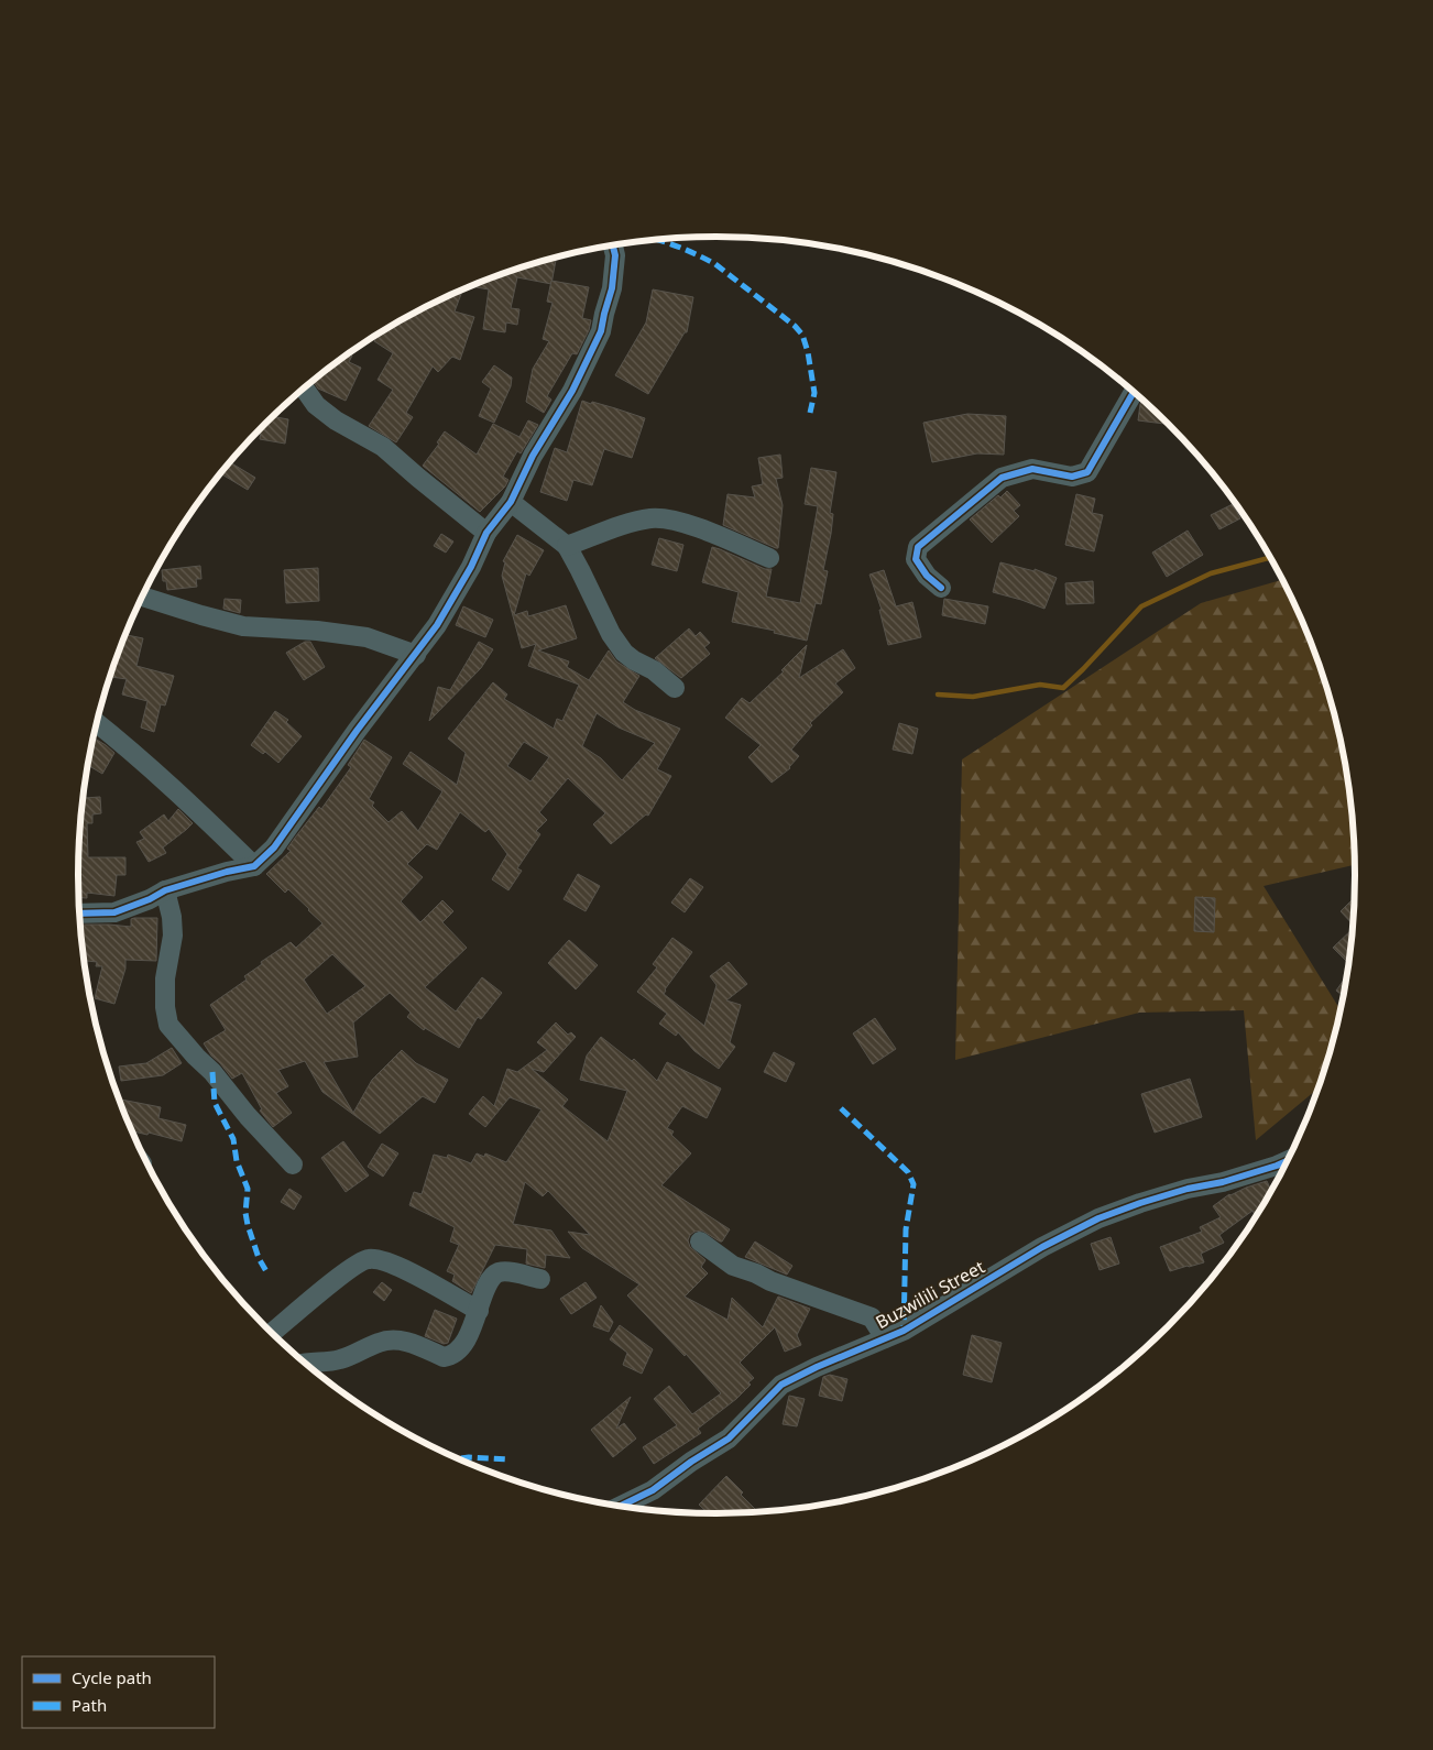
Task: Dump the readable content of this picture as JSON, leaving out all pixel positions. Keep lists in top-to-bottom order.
{
  "streets": {
    "street": ["Buzwilili Street"]
  },
  "legend": ["Cycle path", "Path"]
}
